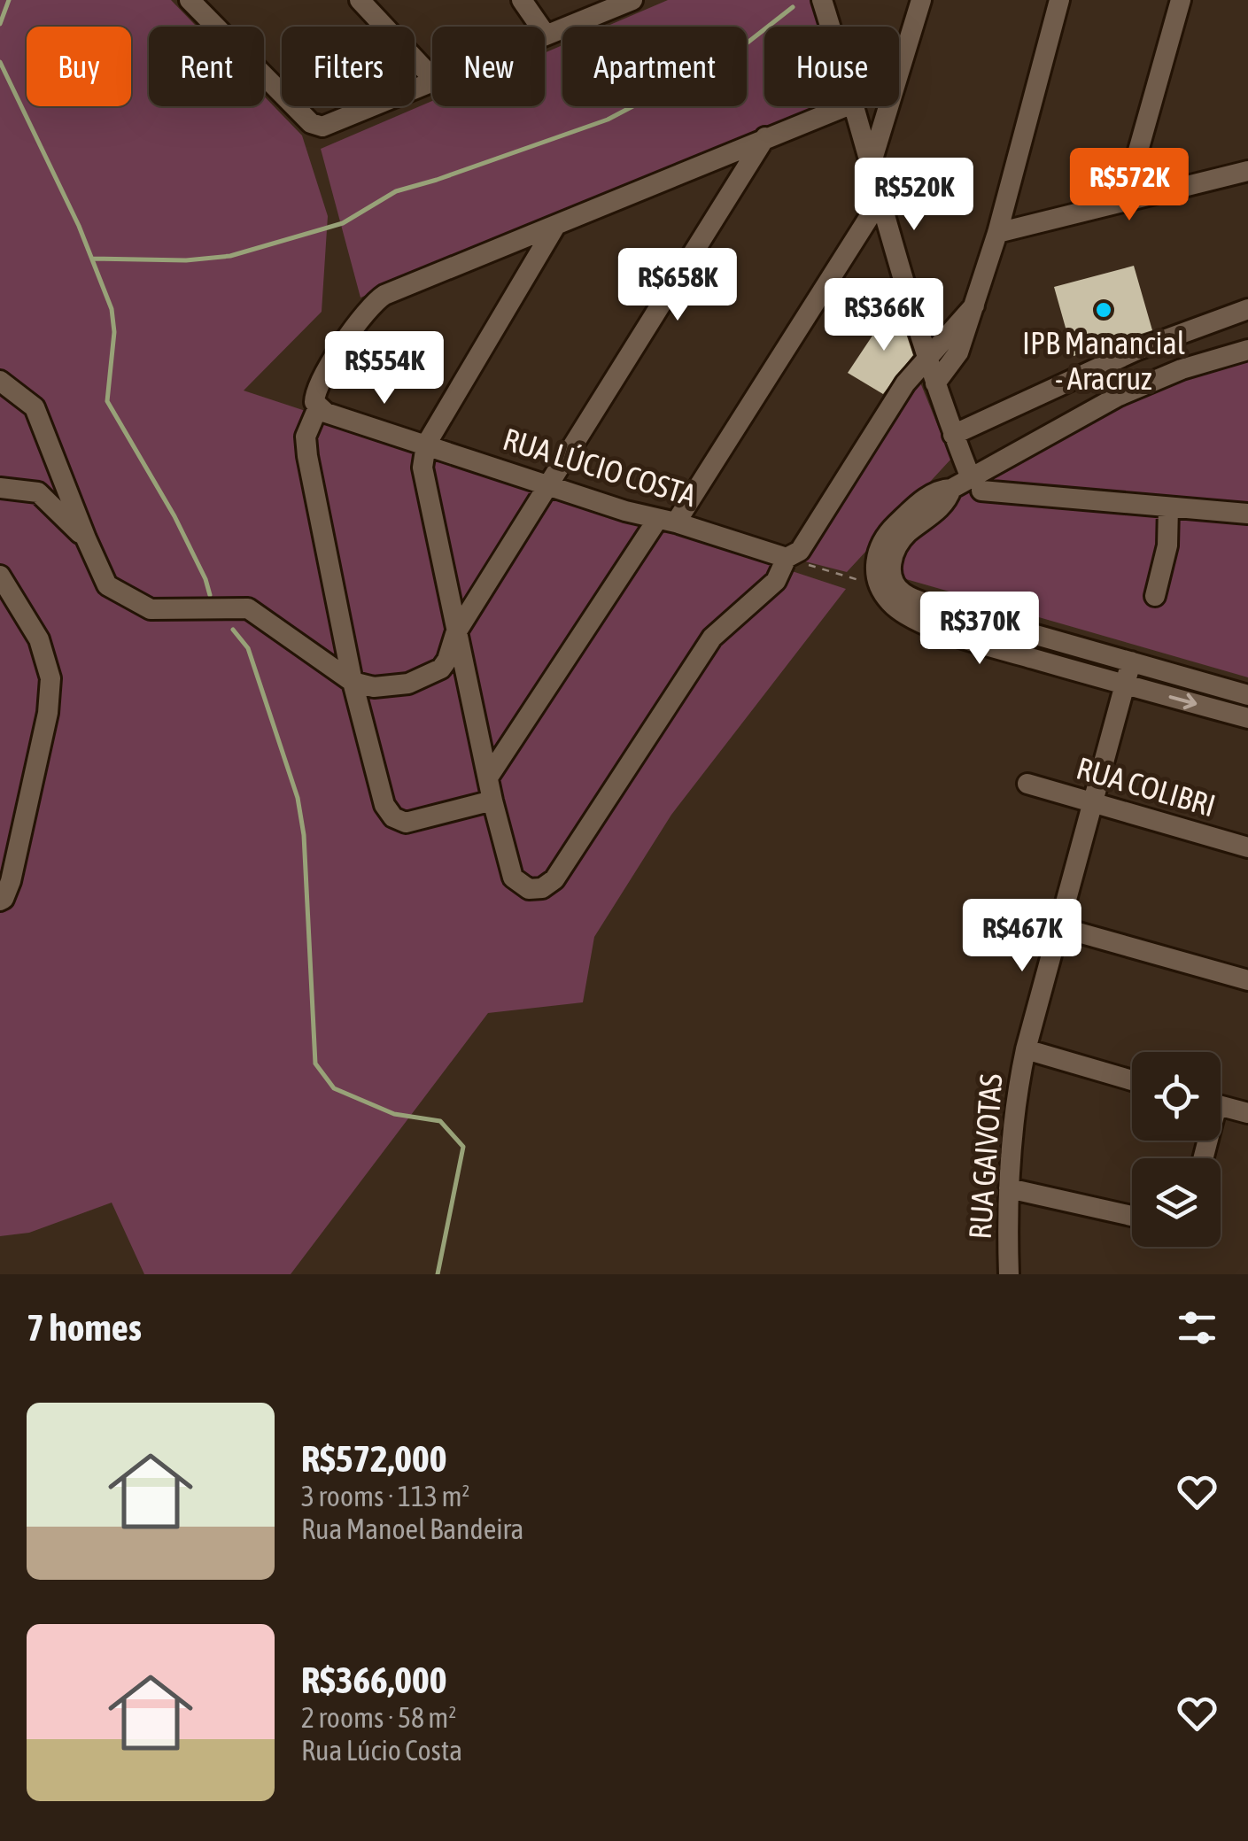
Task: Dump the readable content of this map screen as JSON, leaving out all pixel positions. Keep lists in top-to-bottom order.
{
  "streets": {
    "street": ["RUA LÚCIO COSTA", "RUA COLIBRI", "RUA GAIVOTAS"]
  },
  "crossings": [
    ["RUA COLIBRI", "RUA GAIVOTAS"]
  ],
  "places": ["IPB Manancial - Aracruz"],
  "page": {
    "chip": [
      "Buy",
      "Rent",
      "Filters",
      "New",
      "Apartment",
      "House"
    ],
    "price": [
      "R$572K",
      "R$520K",
      "R$658K",
      "R$366K",
      "R$554K",
      "R$370K",
      "R$467K"
    ],
    "heading": "7 homes",
    "list": [
      {
        "name": "R$572,000",
        "note": "3 rooms · 113 m² · Rua Manoel Bandeira"
      },
      {
        "name": "R$366,000",
        "note": "2 rooms · 58 m² · Rua Lúcio Costa"
      }
    ]
  }
}
